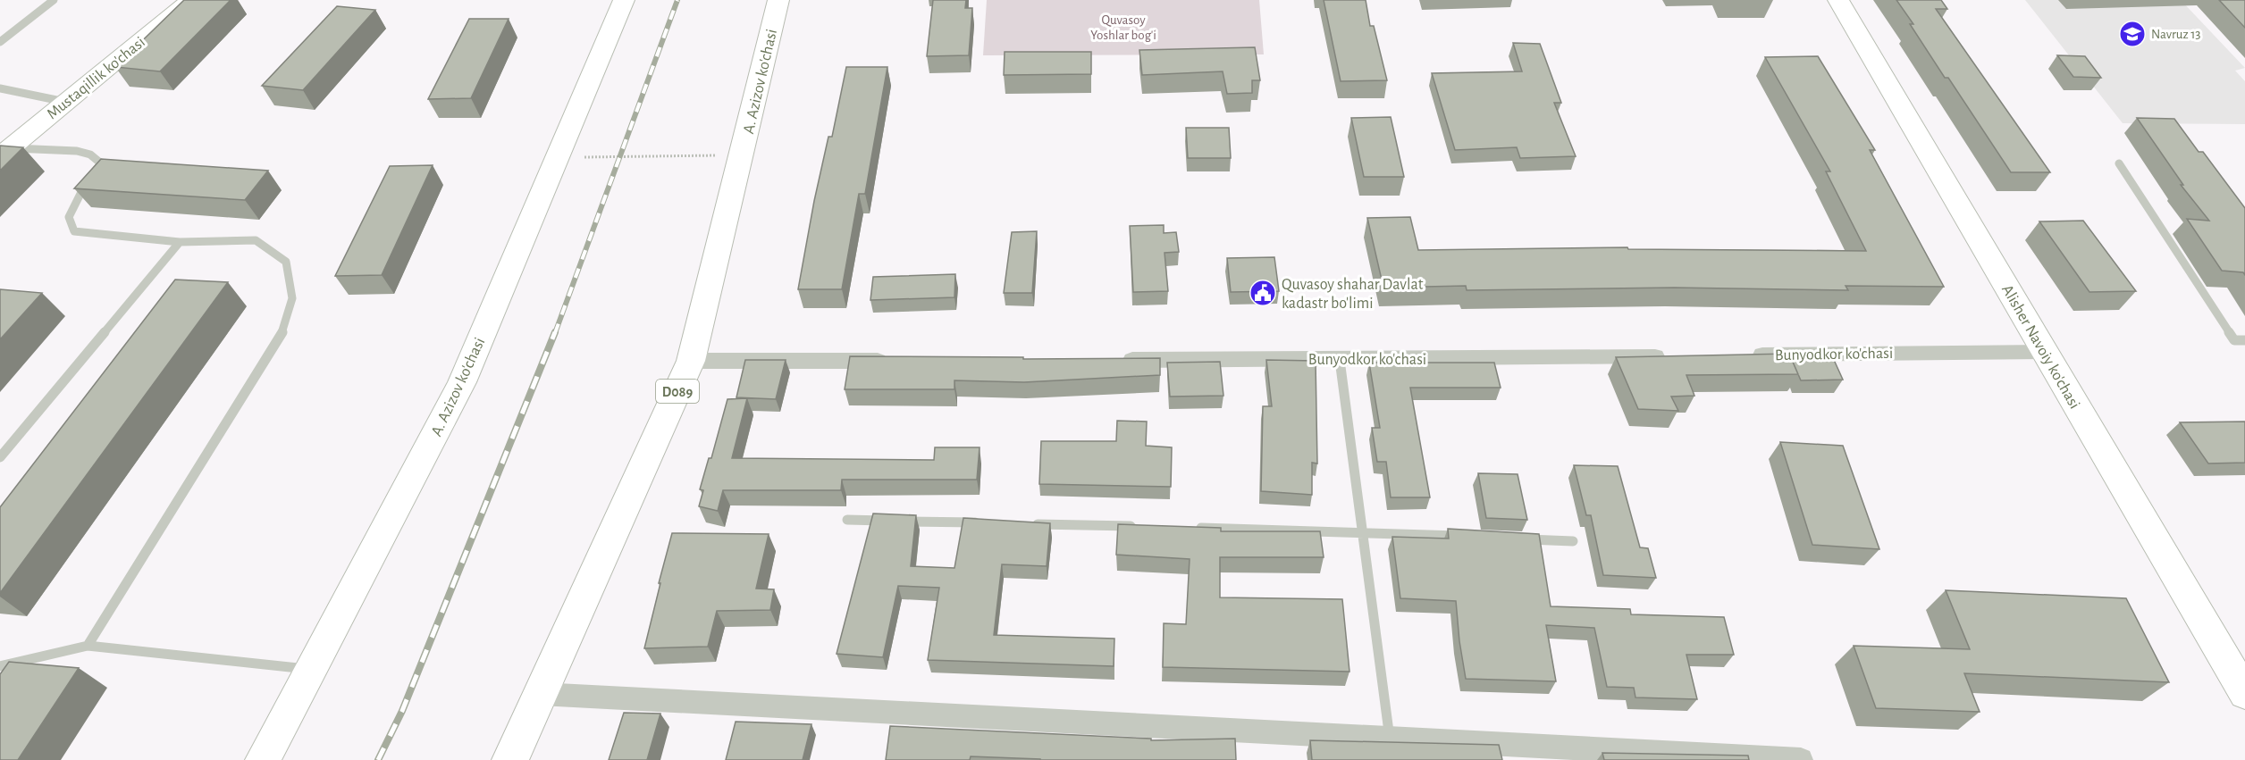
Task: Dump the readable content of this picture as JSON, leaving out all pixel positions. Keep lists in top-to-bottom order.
{
  "streets": {
    "main road": ["A. Azizov ko'chasi", "D089"],
    "street": ["Mustaqillik ko'chasi", "Alisher Navoiy ko'chasi", "Bunyodkor ko'chasi"]
  },
  "crossings": [
    ["Alisher Navoiy ko'chasi", "Bunyodkor ko'chasi"]
  ],
  "parks": ["Quvasoy Yoshlar bog'i"],
  "places": {
    "school or university": ["Navruz 13"],
    "public building": ["Quvasoy shahar Davlat kadastr bo'limi"]
  }
}
